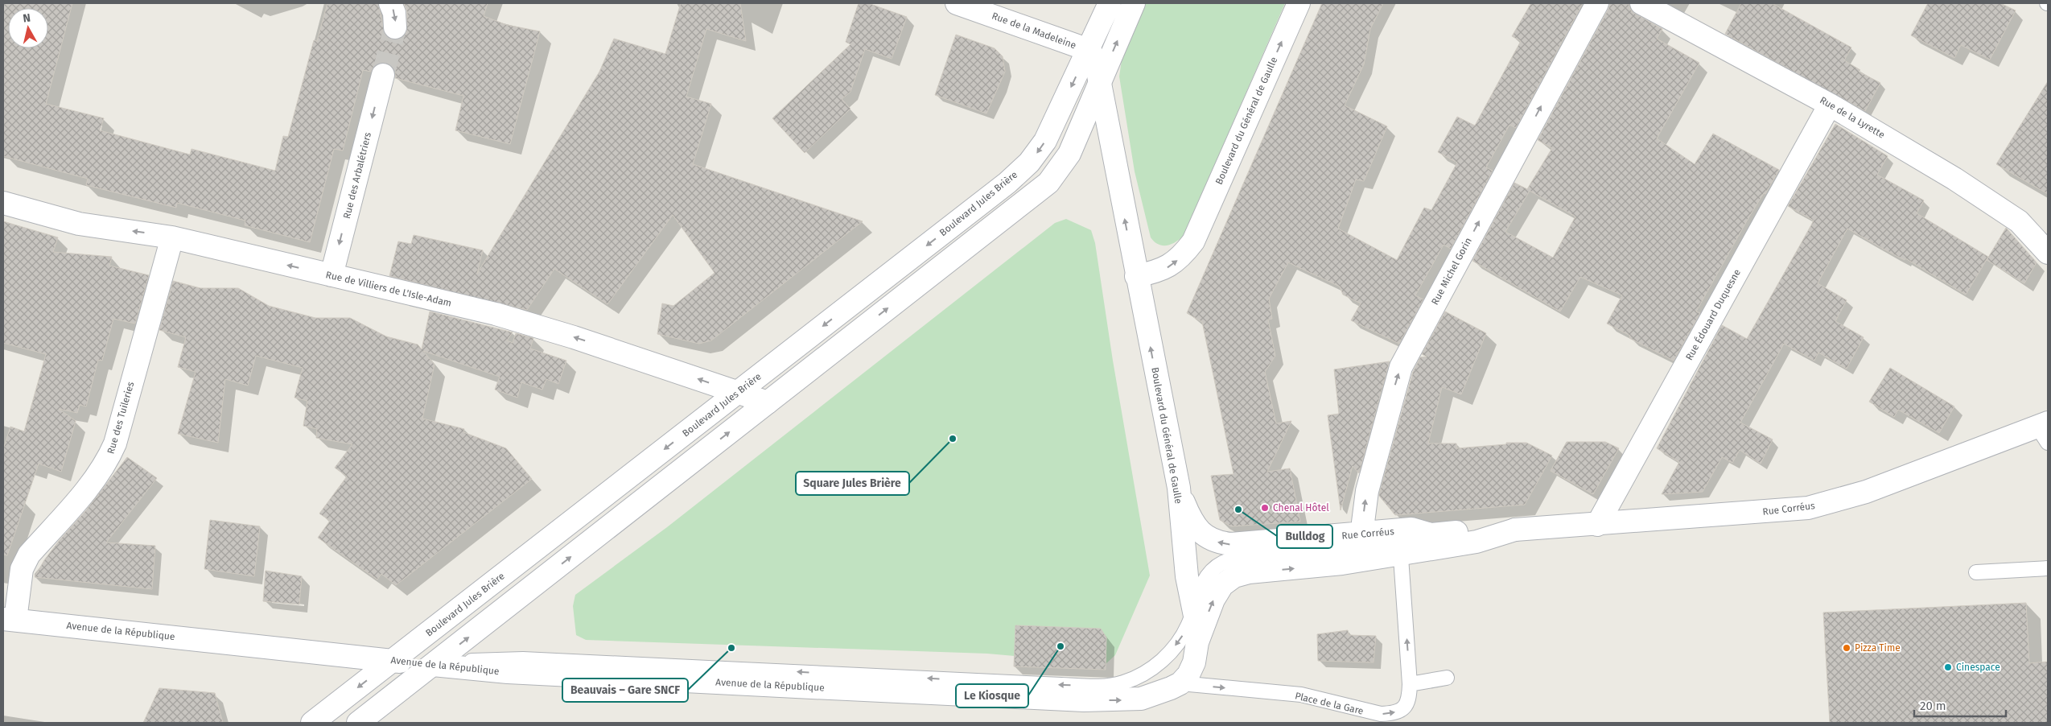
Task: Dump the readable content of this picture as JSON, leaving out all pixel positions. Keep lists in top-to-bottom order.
{
  "streets": {
    "street": [
      "Rue de la Madeleine",
      "Rue de la Lyrette",
      "Boulevard du Général de Gaulle",
      "Rue des Arbalétriers",
      "Boulevard Jules Brière",
      "Rue Michel Gorin",
      "Rue de Villiers de L'Isle-Adam",
      "Rue Édouard Duquesne",
      "Rue des Tuileries",
      "Rue Corréus",
      "Avenue de la République"
    ],
    "lane": ["Place de la Gare"]
  },
  "crossings": [
    ["Rue de la Madeleine", "Boulevard du Général de Gaulle"],
    ["Rue de la Madeleine", "Boulevard Jules Brière"],
    ["Rue de la Lyrette", "Rue Édouard Duquesne"],
    ["Boulevard du Général de Gaulle", "Boulevard Jules Brière"],
    ["Boulevard du Général de Gaulle", "Rue Corréus"],
    ["Boulevard du Général de Gaulle", "Avenue de la République"],
    ["Rue des Arbalétriers", "Rue de Villiers de L'Isle-Adam"],
    ["Boulevard Jules Brière", "Rue de Villiers de L'Isle-Adam"],
    ["Boulevard Jules Brière", "Avenue de la République"],
    ["Rue Michel Gorin", "Rue Corréus"],
    ["Rue de Villiers de L'Isle-Adam", "Rue des Tuileries"],
    ["Rue Édouard Duquesne", "Rue Corréus"],
    ["Rue des Tuileries", "Avenue de la République"],
    ["Rue Corréus", "Avenue de la République"],
    ["Rue Corréus", "Place de la Gare"],
    ["Avenue de la République", "Place de la Gare"]
  ],
  "one_way": [
    "Rue des Arbalétriers",
    "Rue Michel Gorin",
    "Rue de Villiers de L'Isle-Adam",
    "Avenue de la République"
  ],
  "places": [
    "Square Jules Brière",
    "Chenal Hôtel",
    "Bulldog",
    "Le Kiosque",
    "Beauvais – Gare SNCF",
    "Pizza Time",
    "Cinespace"
  ],
  "scale_bar": "20 m",
  "north": "top"
}
